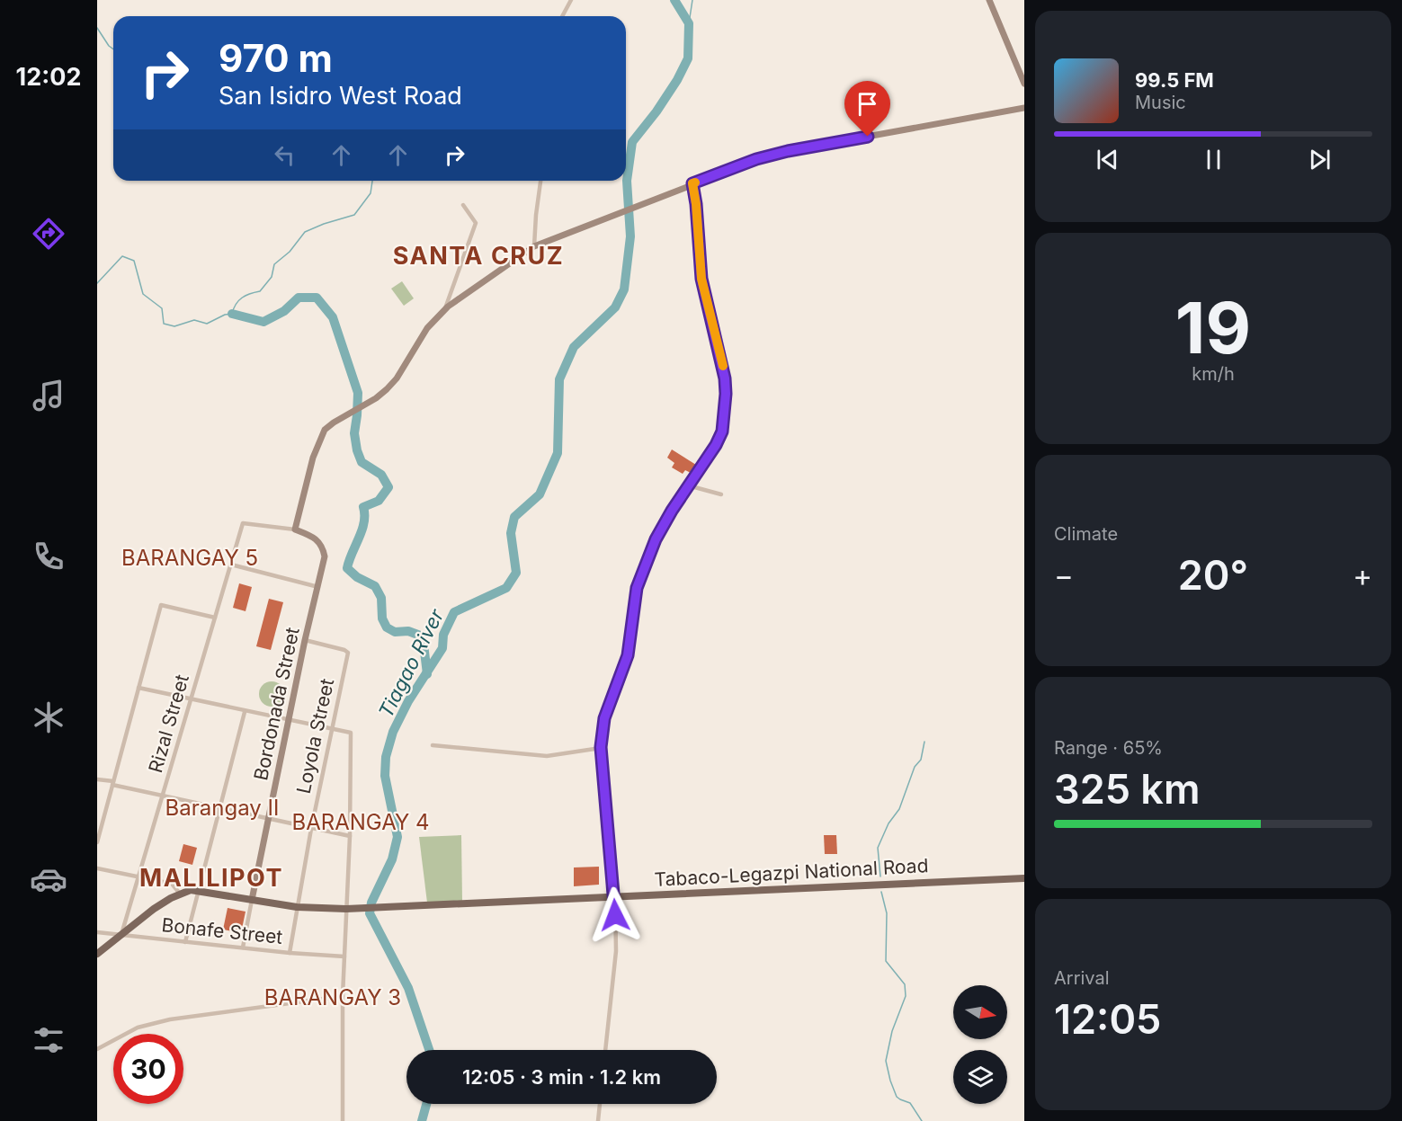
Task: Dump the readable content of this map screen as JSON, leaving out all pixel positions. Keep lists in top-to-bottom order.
{
  "streets": {
    "main road": ["Tabaco-Legazpi National Road"],
    "street": [
      "Bordonada Street",
      "Rizal Street",
      "Loyola Street",
      "Bonafe Street"
    ]
  },
  "crossings": [
    ["Bordonada Street", "Rizal Street"],
    ["Bordonada Street", "Loyola Street"],
    ["Bordonada Street", "Tabaco-Legazpi National Road"],
    ["Rizal Street", "Bonafe Street"],
    ["Loyola Street", "Tabaco-Legazpi National Road"],
    ["Loyola Street", "Bonafe Street"]
  ],
  "districts": [
    "SANTA CRUZ",
    "BARANGAY 5",
    "Barangay Ⅱ",
    "BARANGAY 4",
    "MALILIPOT",
    "BARANGAY 3"
  ],
  "water": ["Tiagao River"],
  "north": "right",
  "page": {
    "tabs": "12:02",
    "turn": ["970 m", "San Isidro West Road"],
    "song": ["99.5 FM", "Music"],
    "tile": [
      ["19", "km/h"],
      "Climate",
      ["Range · 65%", "325 km"],
      ["Arrival", "12:05"]
    ],
    "heat": ["−", "20°", "+"],
    "limit": "30",
    "trip": "12:05 · 3 min · 1.2 km"
  }
}
